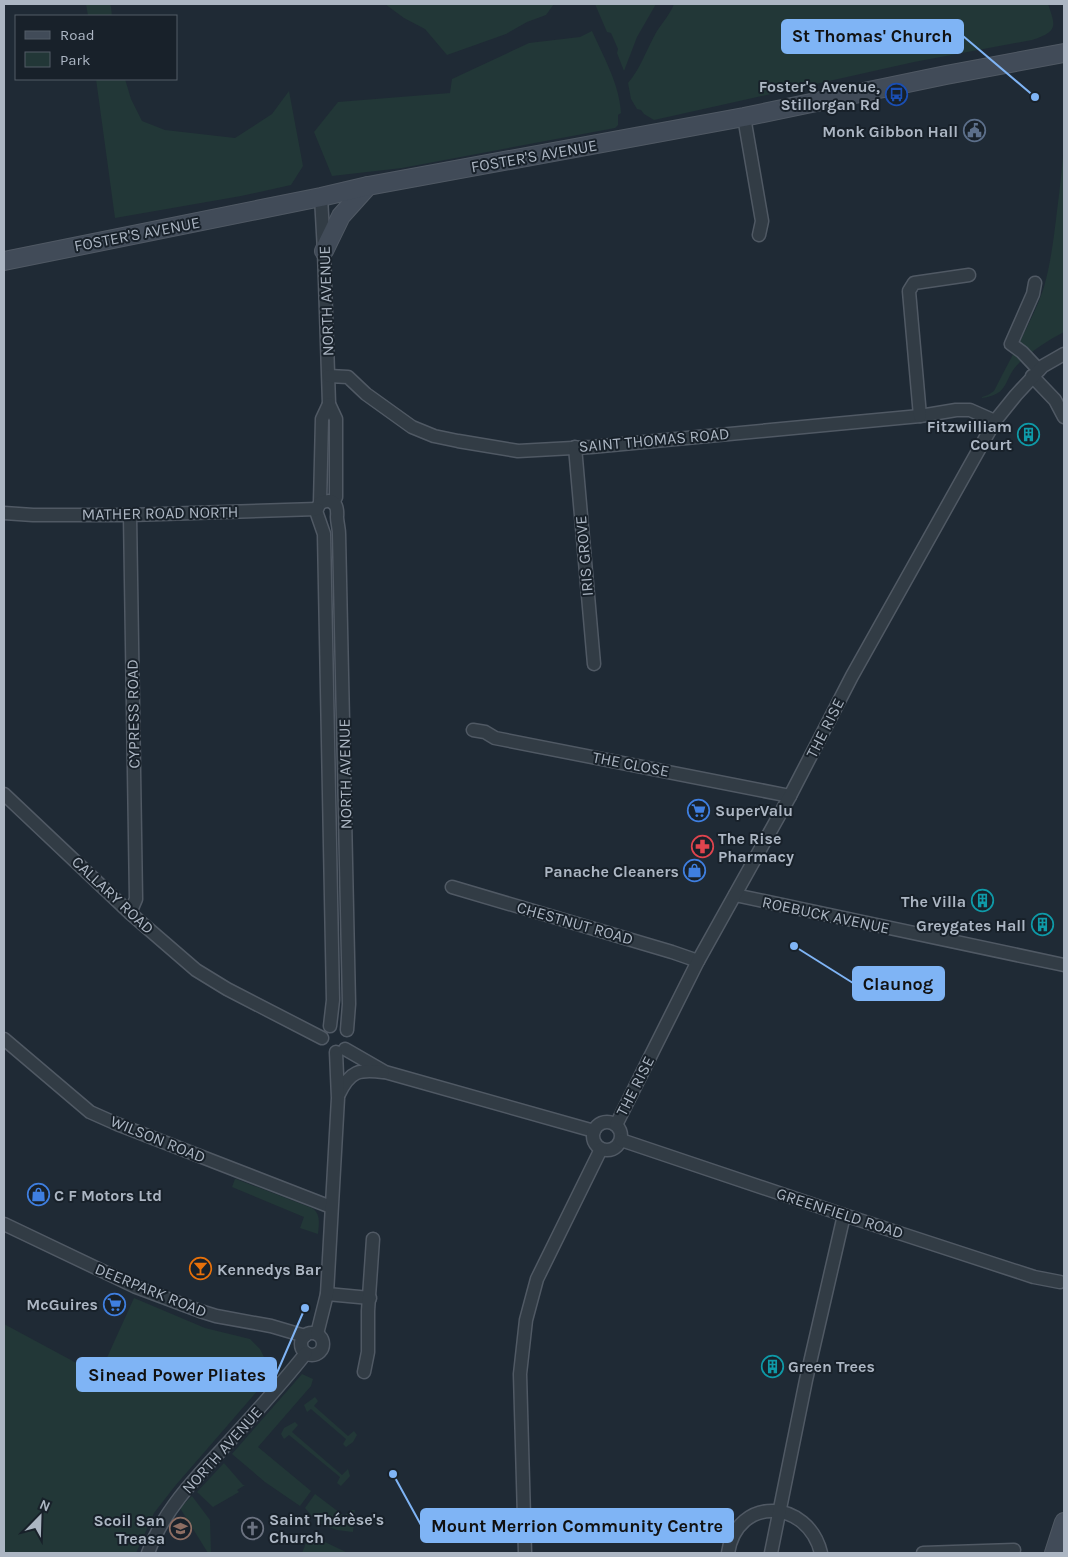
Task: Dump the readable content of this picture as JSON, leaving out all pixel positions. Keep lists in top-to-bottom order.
{
  "streets": {
    "main road": ["FOSTER'S AVENUE"],
    "street": [
      "NORTH AVENUE",
      "SAINT THOMAS ROAD",
      "MATHER ROAD NORTH",
      "IRIS GROVE",
      "CYPRESS ROAD",
      "THE RISE",
      "THE CLOSE",
      "CALLARY ROAD",
      "ROEBUCK AVENUE",
      "CHESTNUT ROAD",
      "WILSON ROAD",
      "GREENFIELD ROAD",
      "DEERPARK ROAD"
    ]
  },
  "crossings": [
    ["FOSTER'S AVENUE", "NORTH AVENUE"],
    ["NORTH AVENUE", "SAINT THOMAS ROAD"],
    ["NORTH AVENUE", "MATHER ROAD NORTH"],
    ["NORTH AVENUE", "CALLARY ROAD"],
    ["NORTH AVENUE", "DEERPARK ROAD"],
    ["SAINT THOMAS ROAD", "IRIS GROVE"],
    ["SAINT THOMAS ROAD", "THE RISE"],
    ["MATHER ROAD NORTH", "CYPRESS ROAD"],
    ["CYPRESS ROAD", "CALLARY ROAD"],
    ["THE RISE", "THE CLOSE"],
    ["THE RISE", "ROEBUCK AVENUE"],
    ["THE RISE", "CHESTNUT ROAD"],
    ["THE RISE", "GREENFIELD ROAD"]
  ],
  "places": {
    "bus stop": ["Foster's Avenue, Stillorgan Rd"],
    "other": [
      "St Thomas' Church",
      "Claunog",
      "Sinead Power Pliates",
      "Mount Merrion Community Centre"
    ],
    "public building": ["Monk Gibbon Hall"],
    "building": [
      "Fitzwilliam Court",
      "The Villa",
      "Greygates Hall",
      "Green Trees"
    ],
    "supermarket": ["SuperValu", "McGuires"],
    "pharmacy": ["The Rise Pharmacy"],
    "shop": ["Panache Cleaners", "C F Motors Ltd"],
    "bar": ["Kennedys Bar"],
    "church": ["Saint Thérèse's Church"],
    "school or university": ["Scoil San Treasa"]
  },
  "legend": ["Road", "Park"],
  "north": "top right"
}
